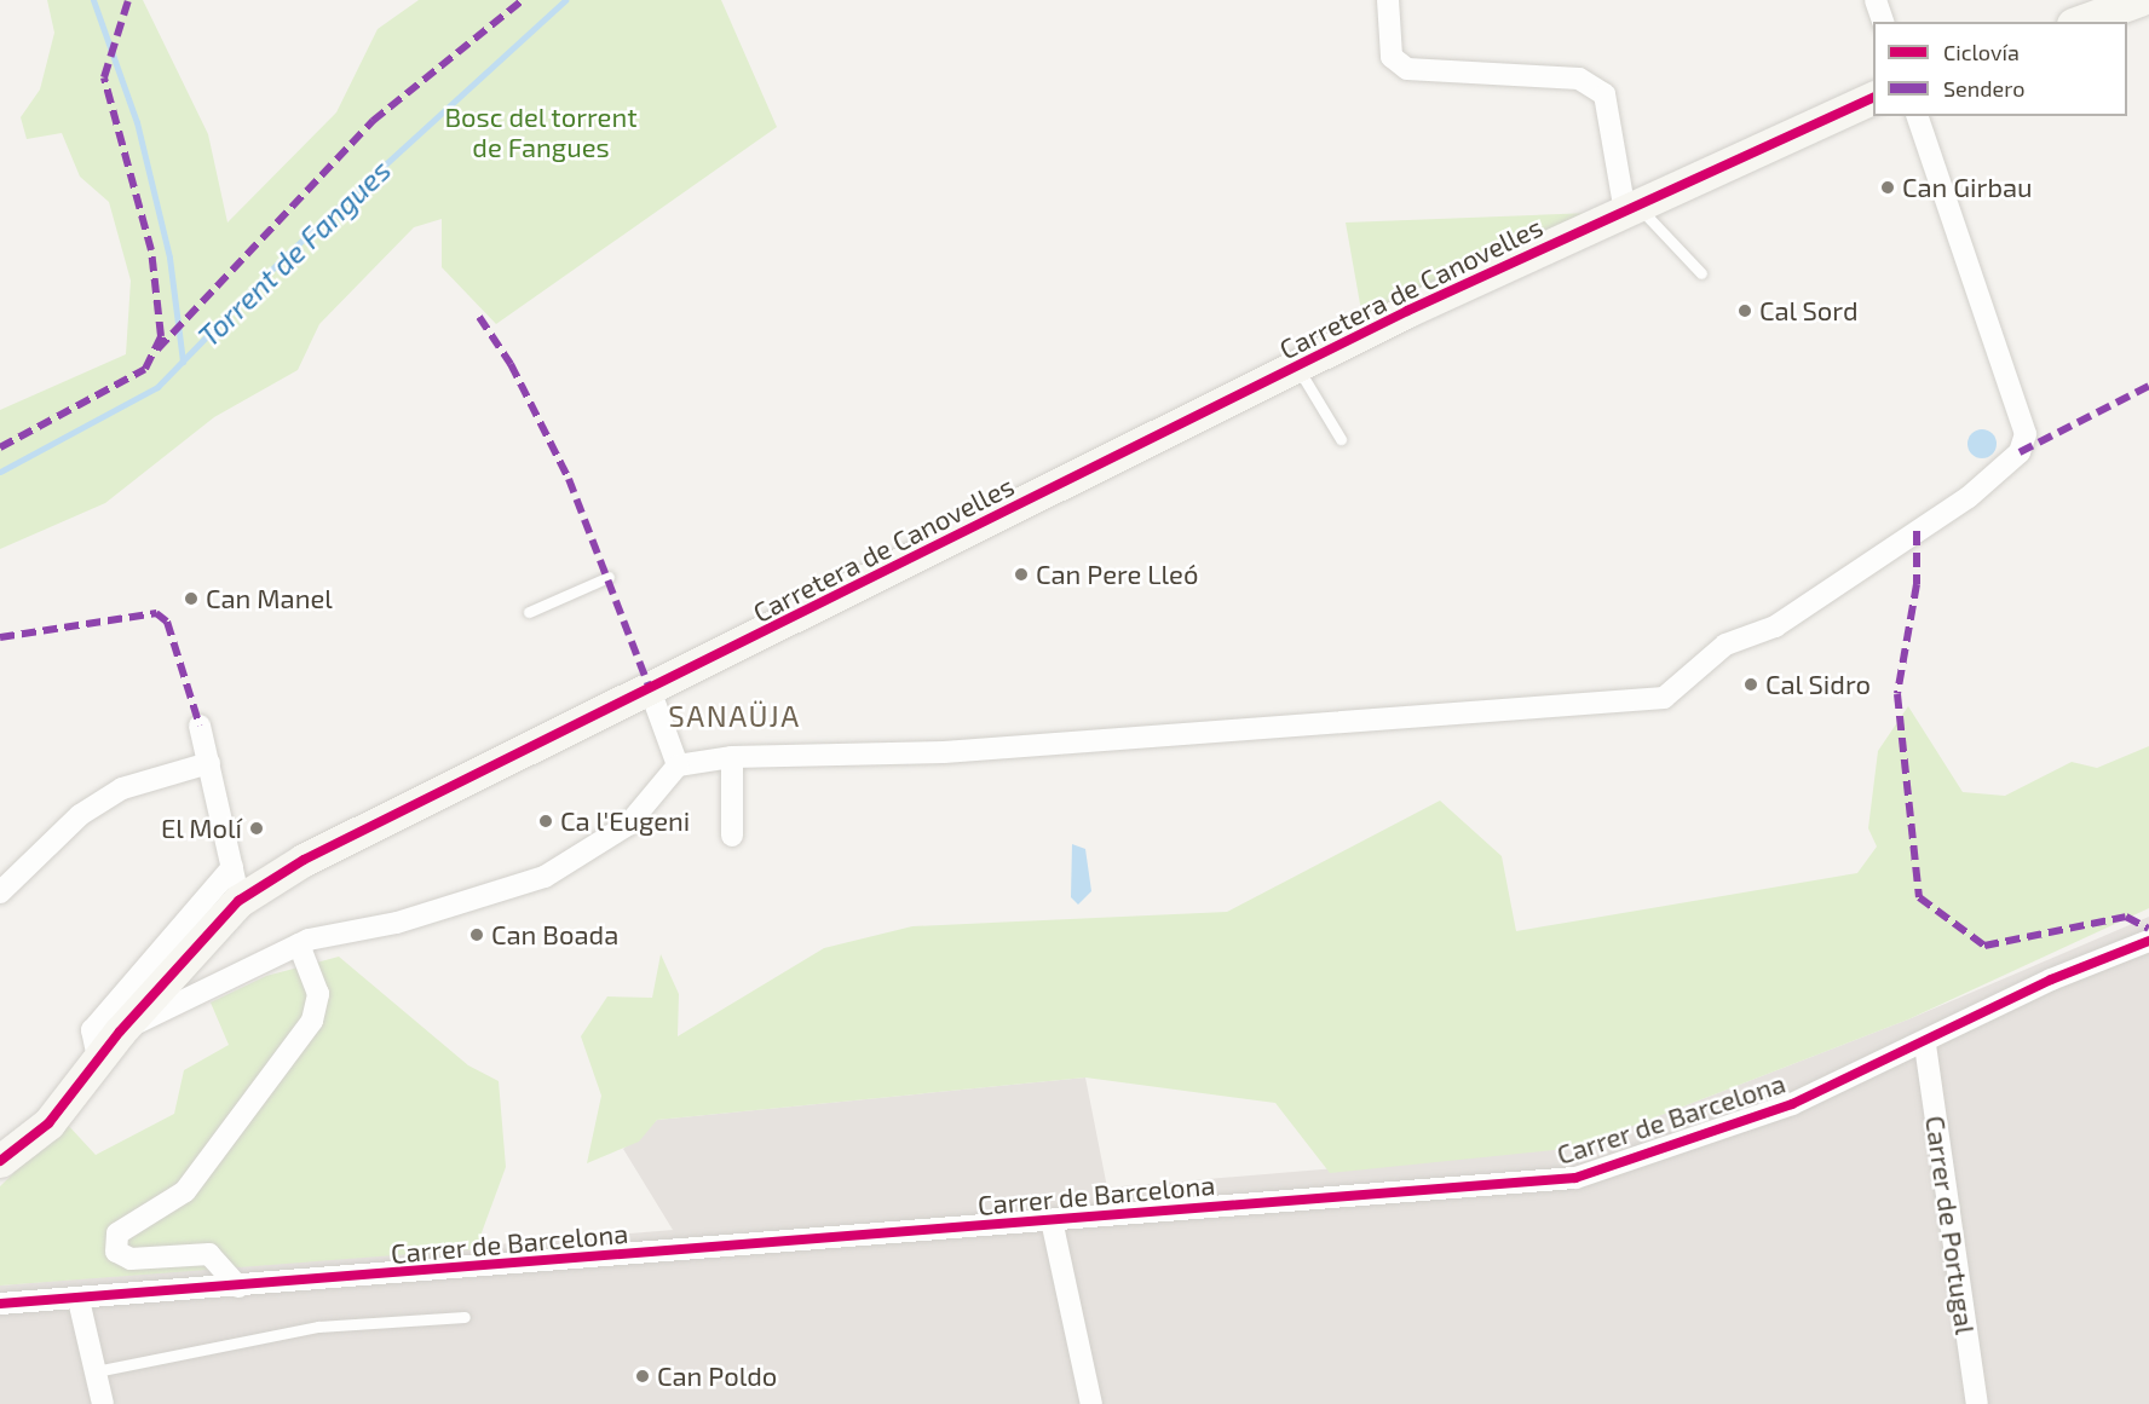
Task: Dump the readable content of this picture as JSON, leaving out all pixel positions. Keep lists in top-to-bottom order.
{
  "streets": {
    "street": ["Carretera de Canovelles", "Carrer de Barcelona", "Carrer de Portugal"]
  },
  "crossings": [
    ["Carrer de Barcelona", "Carrer de Portugal"]
  ],
  "districts": ["SANAÜJA"],
  "water": ["Torrent de Fangues"],
  "parks": ["Bosc del torrent de Fangues"],
  "places": [
    "Can Girbau",
    "Cal Sord",
    "Can Pere Lleó",
    "Can Manel",
    "Cal Sidro",
    "Ca l'Eugeni",
    "El Molí",
    "Can Boada",
    "Can Poldo"
  ],
  "legend": ["Ciclovía", "Sendero"]
}
